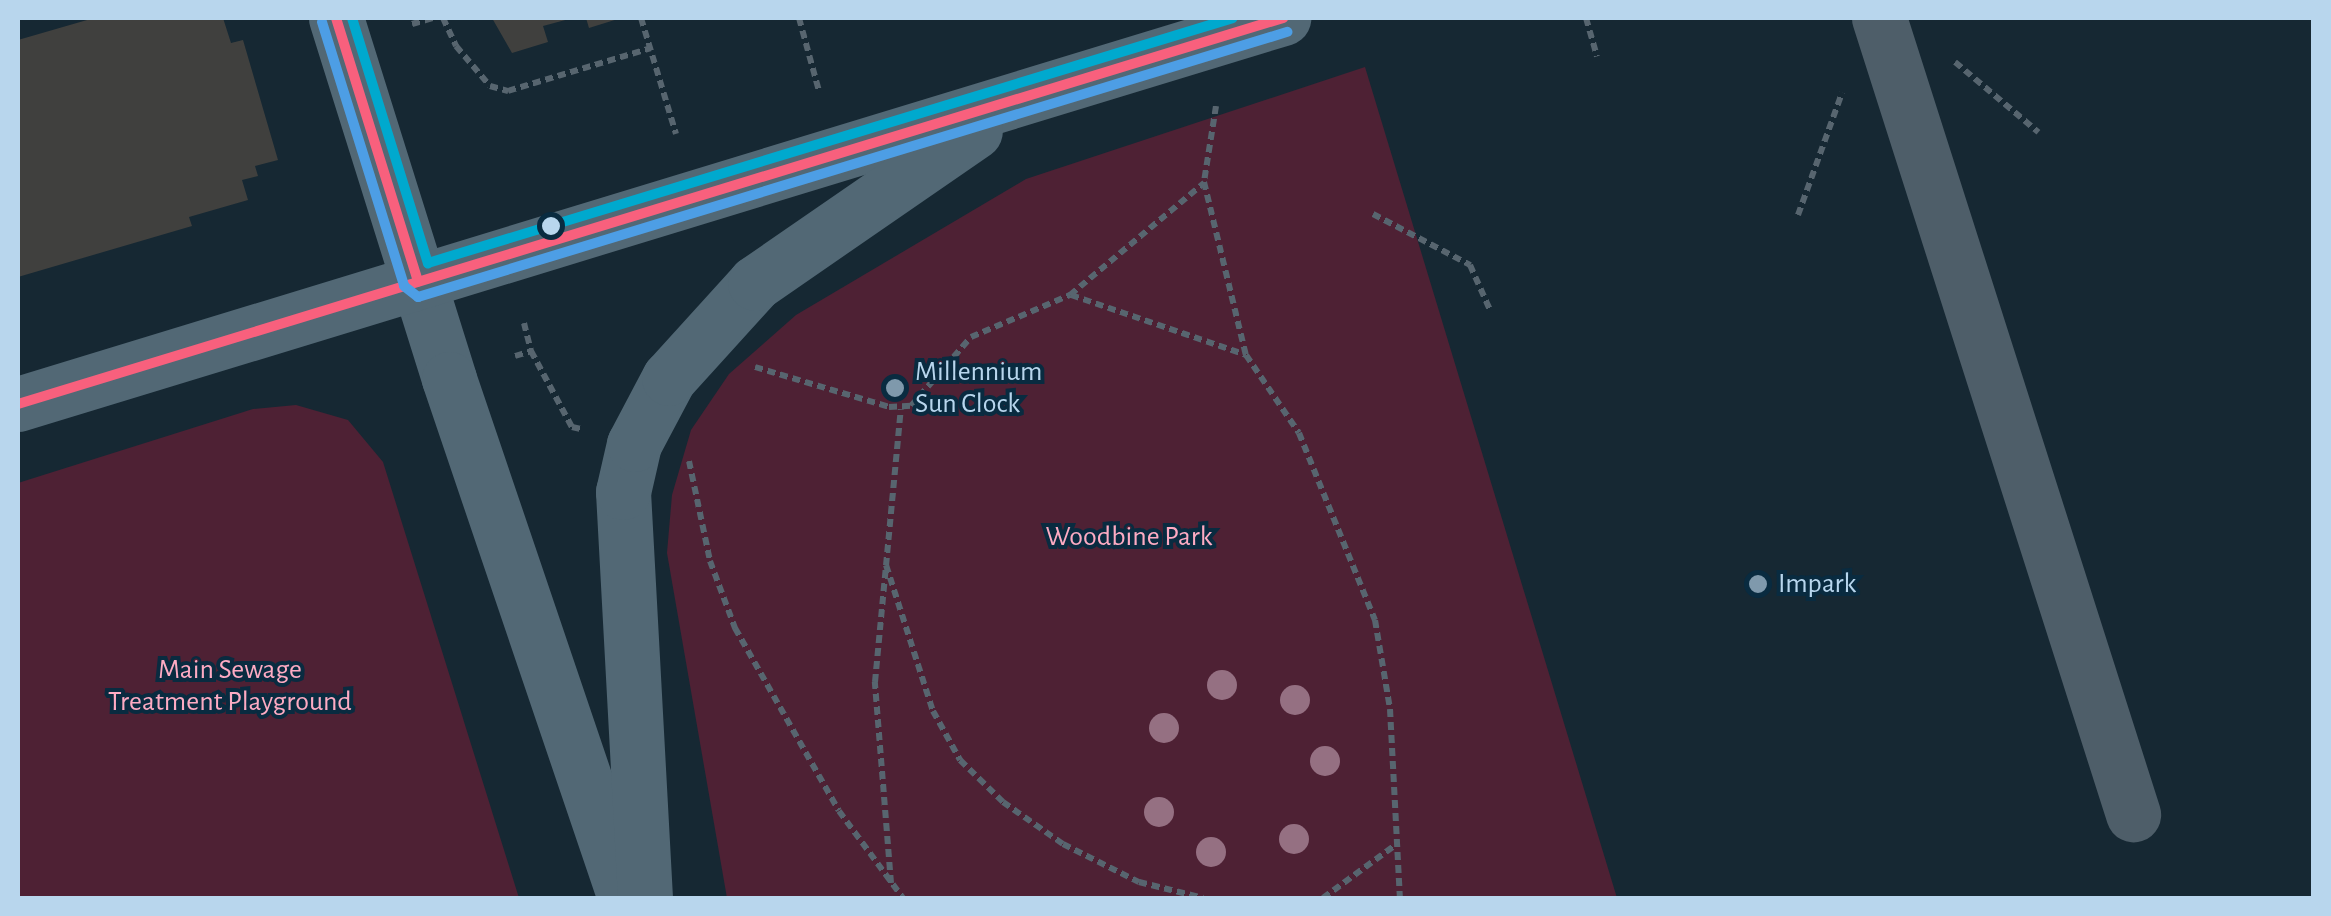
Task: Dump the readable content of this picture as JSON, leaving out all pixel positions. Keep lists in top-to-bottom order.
{
  "parks": ["Woodbine Park", "Main Sewage Treatment Playground"],
  "places": ["Millennium Sun Clock", "Impark"]
}
